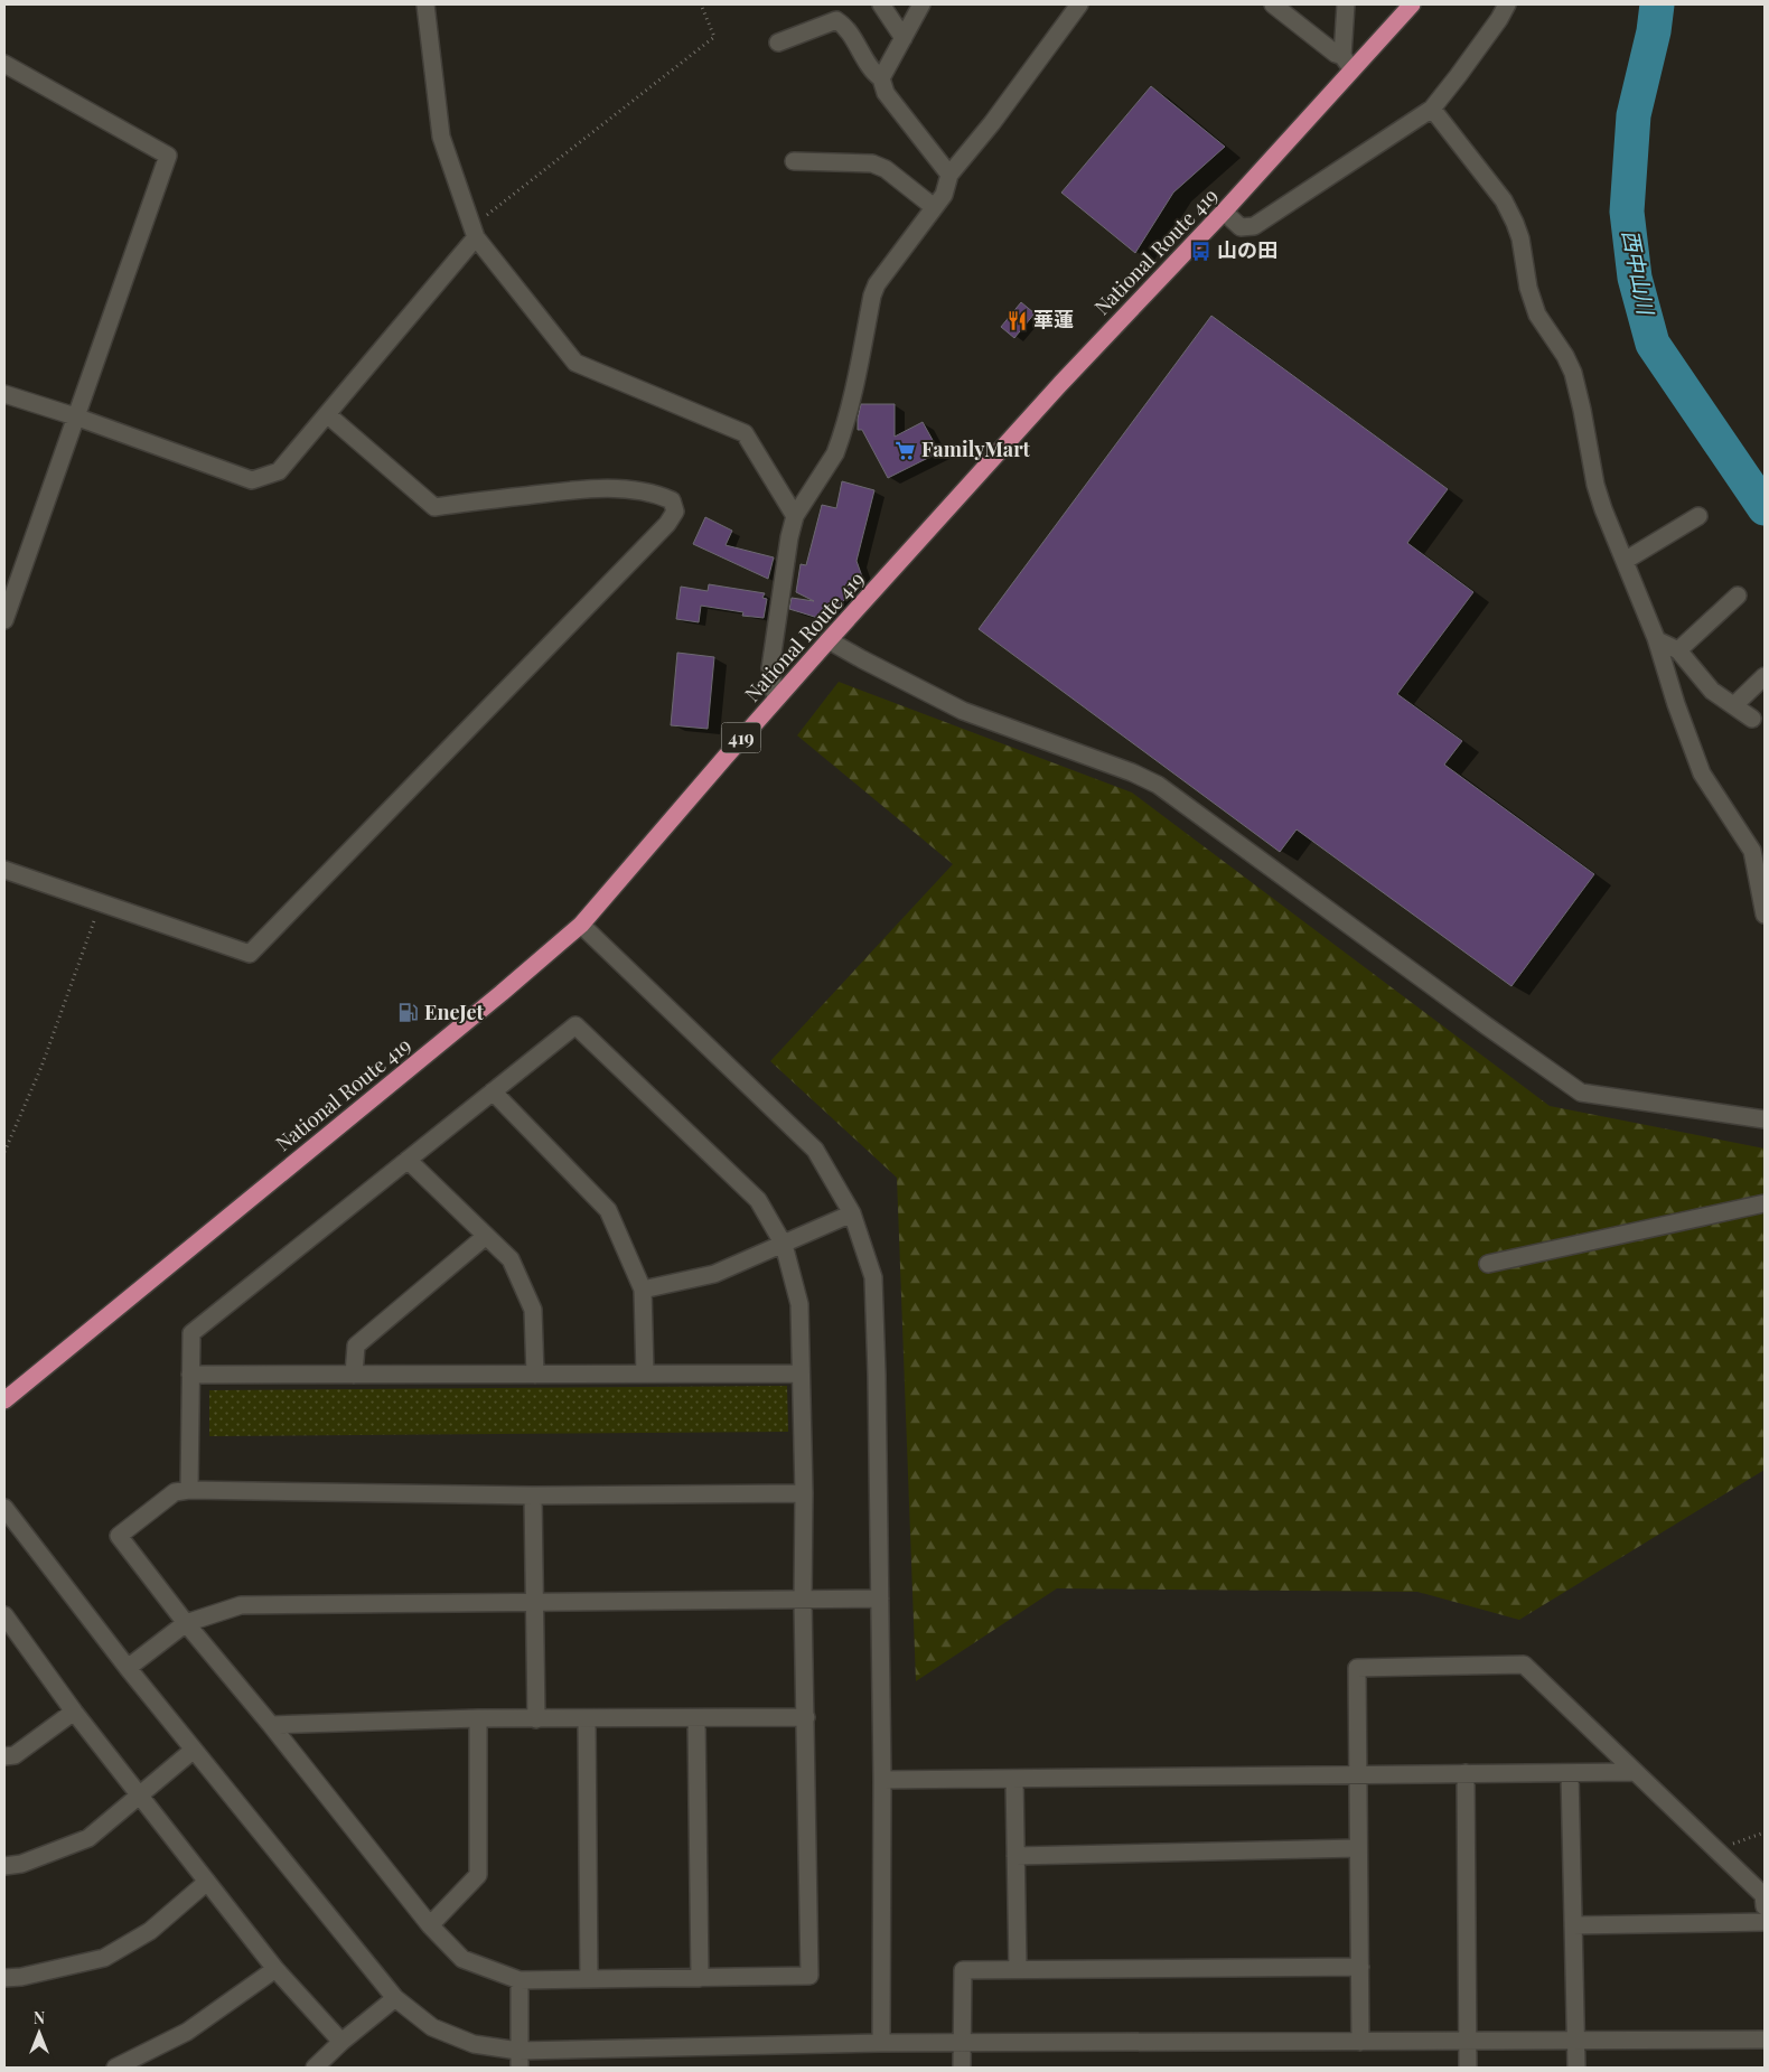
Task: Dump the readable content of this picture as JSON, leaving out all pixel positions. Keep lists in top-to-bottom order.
{
  "streets": {
    "highway": ["National Route 419", "419"]
  },
  "water": ["西中山川"],
  "places": {
    "bus stop": ["山の田"],
    "restaurant": ["華蓮"],
    "supermarket": ["FamilyMart"],
    "fuel station": ["EneJet"]
  },
  "north": "top"
}
